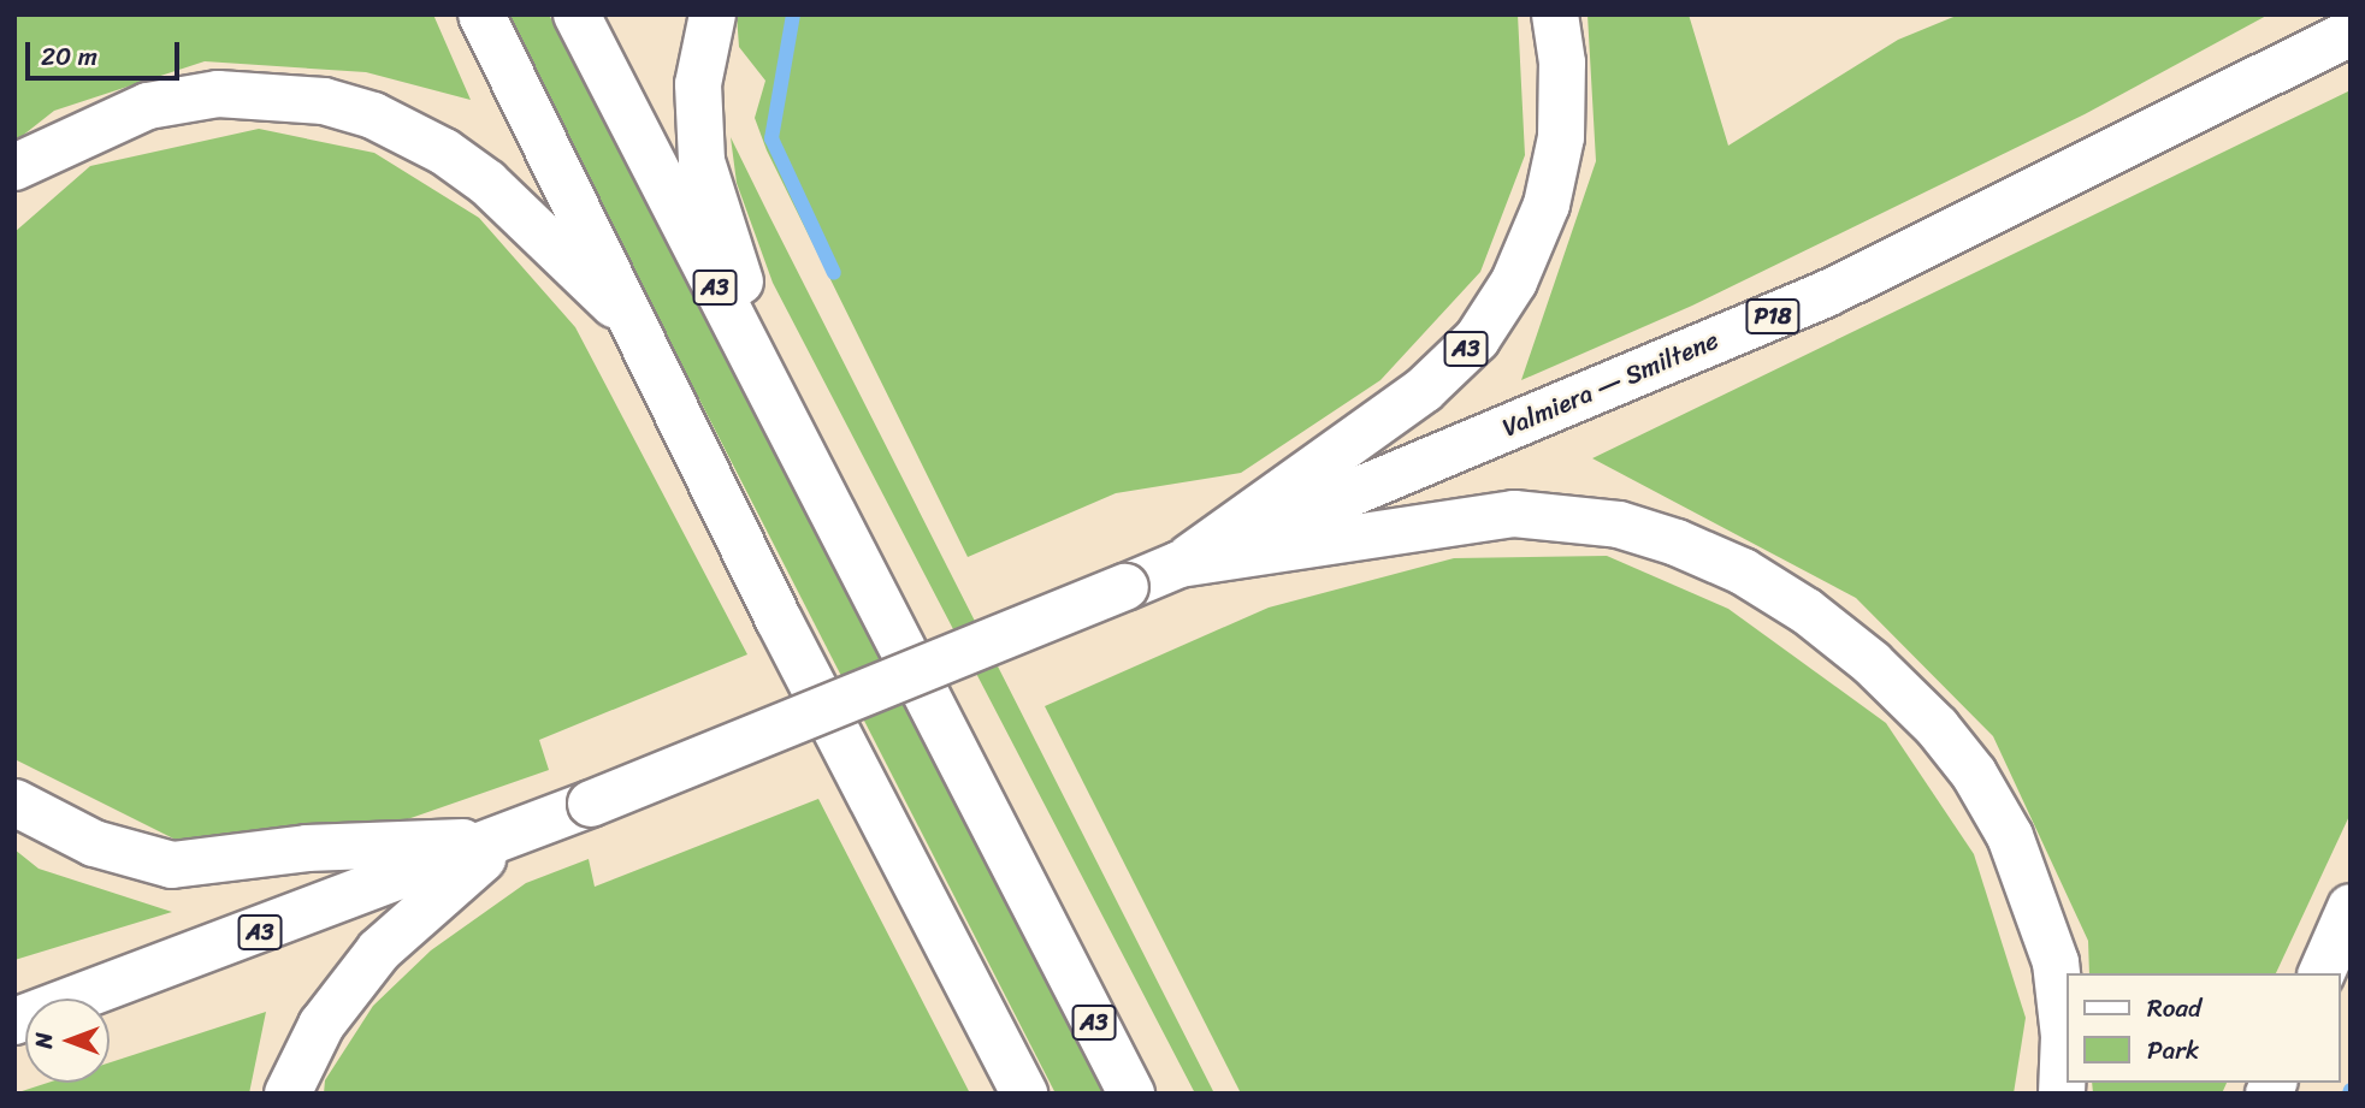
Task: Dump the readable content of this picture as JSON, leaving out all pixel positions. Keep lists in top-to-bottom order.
{
  "streets": {
    "main road": ["A3", "P18", "Valmiera — Smiltene"]
  },
  "crossings": [
    ["A3", "Valmiera — Smiltene"]
  ],
  "legend": ["Road", "Park"],
  "scale_bar": "20 m",
  "north": "left"
}
